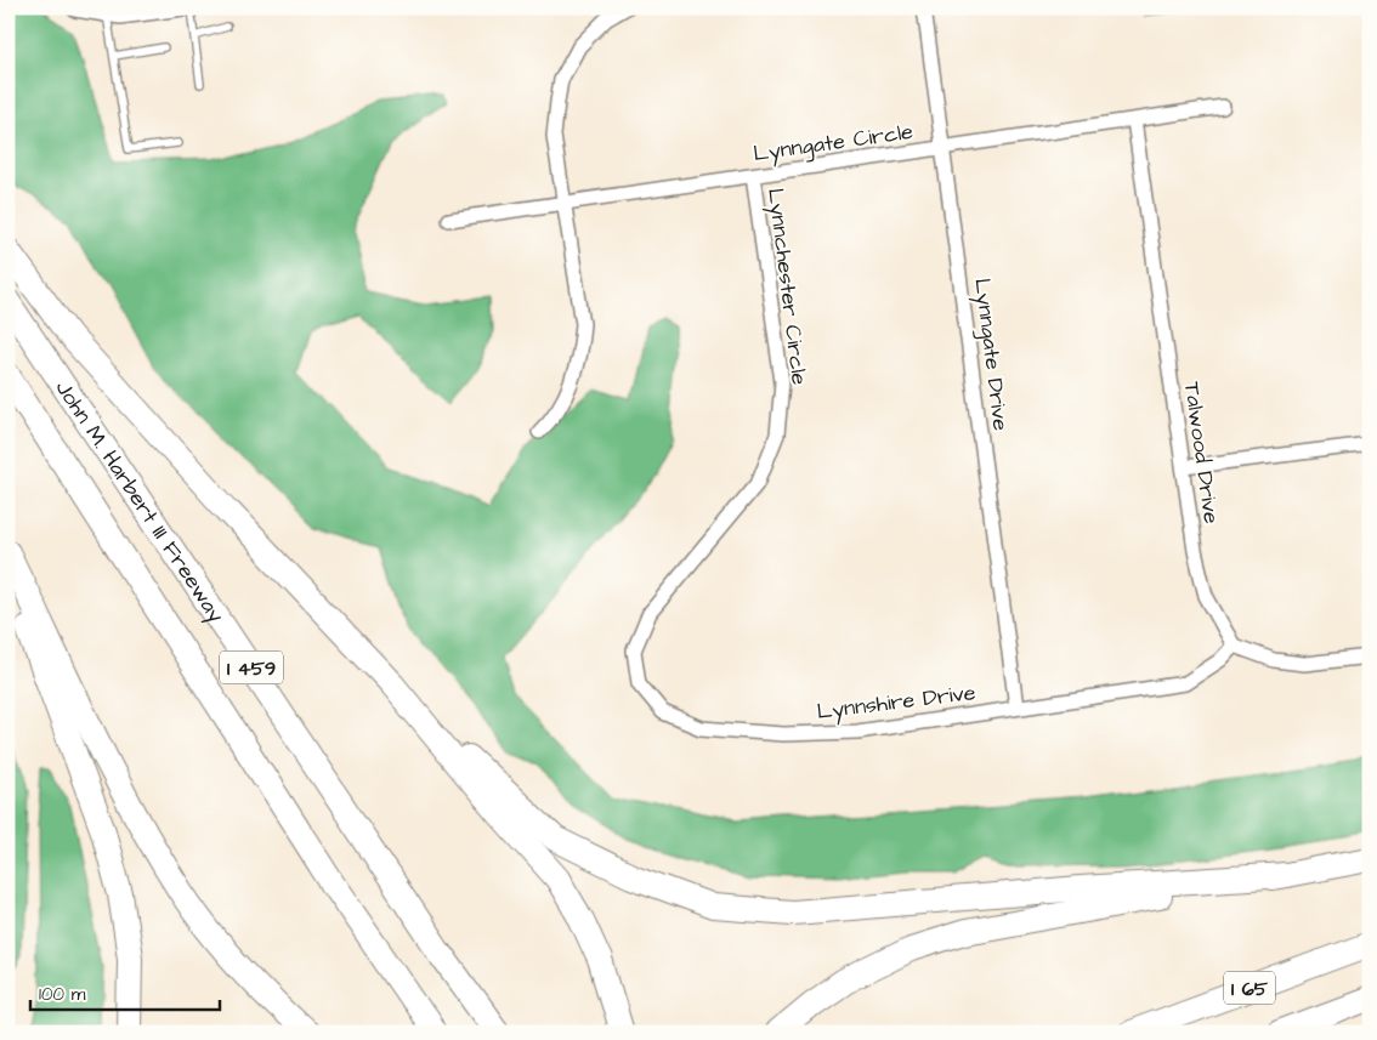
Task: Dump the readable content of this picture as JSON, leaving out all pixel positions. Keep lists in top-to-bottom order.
{
  "streets": {
    "highway": ["John M. Harbert III Freeway", "I 459", "I 65"],
    "street": [
      "Lynngate Circle",
      "Lynnchester Circle",
      "Lynngate Drive",
      "Talwood Drive",
      "Lynnshire Drive"
    ]
  },
  "crossings": [
    ["Lynngate Circle", "Lynnchester Circle"],
    ["Lynngate Circle", "Lynngate Drive"],
    ["Lynngate Circle", "Talwood Drive"],
    ["Lynnchester Circle", "Lynnshire Drive"],
    ["Lynngate Drive", "Lynnshire Drive"],
    ["Talwood Drive", "Lynnshire Drive"]
  ],
  "scale_bar": "100 m"
}
